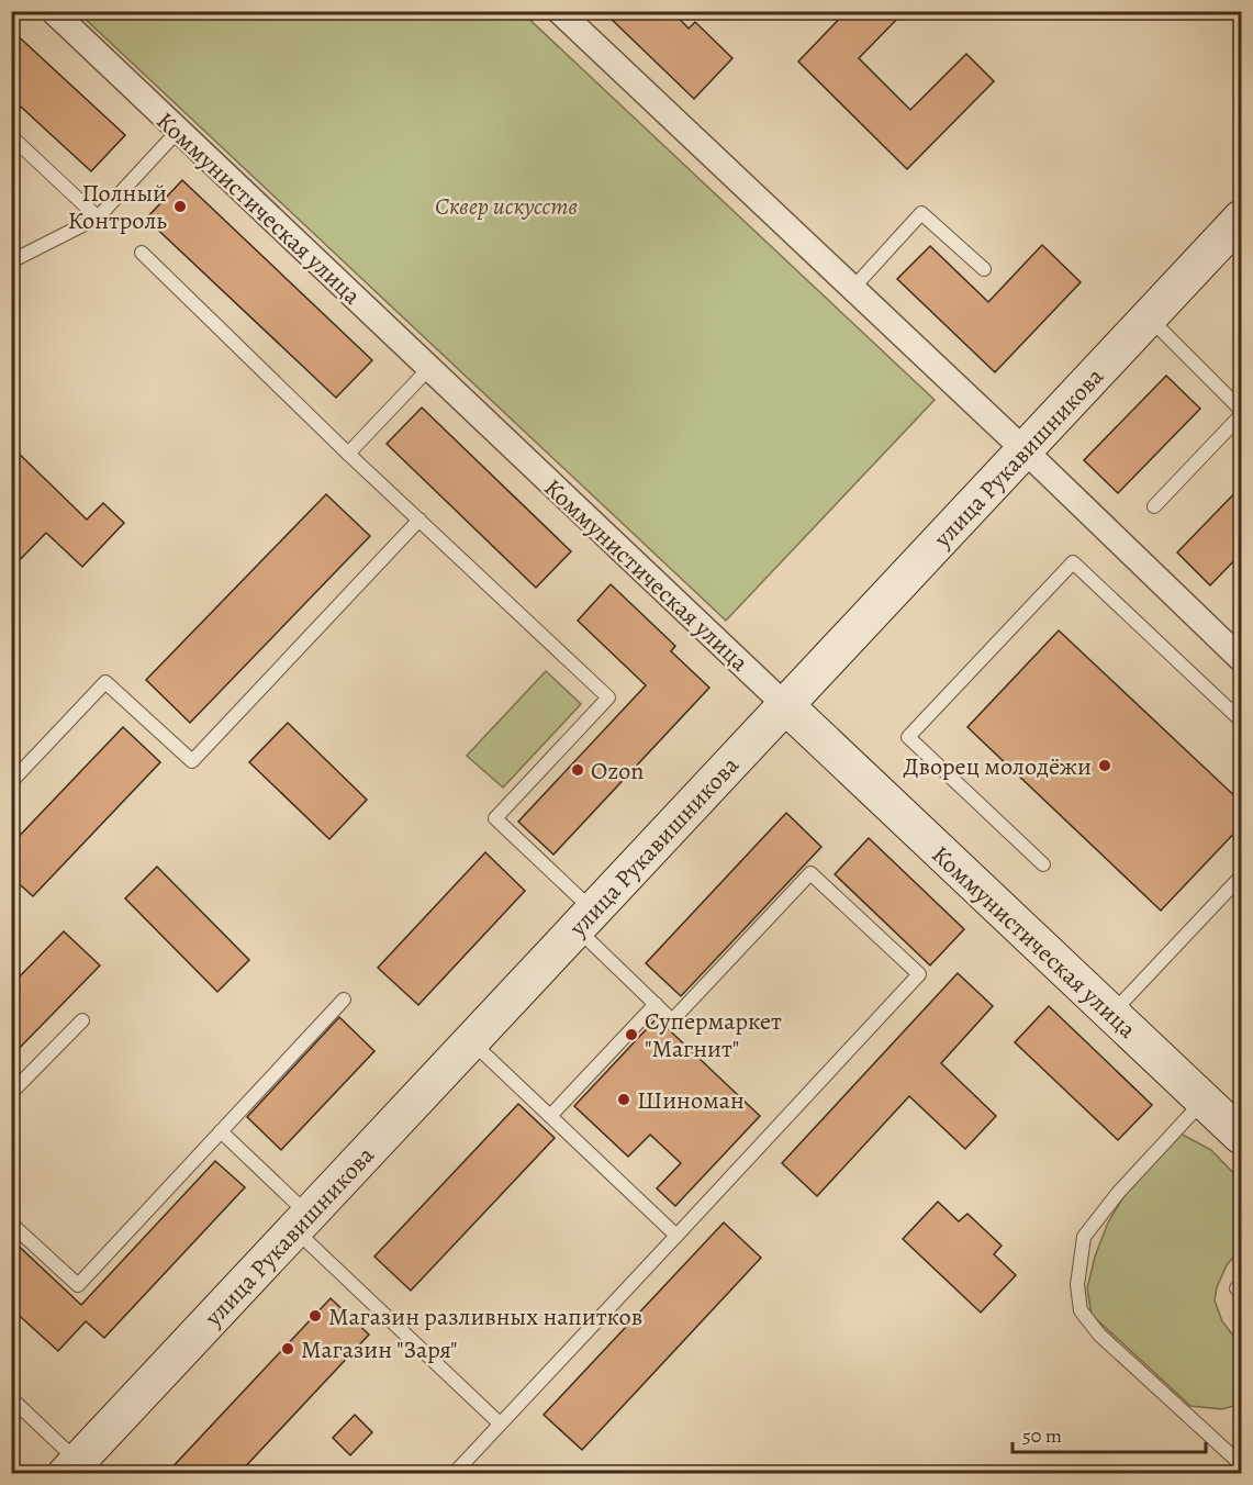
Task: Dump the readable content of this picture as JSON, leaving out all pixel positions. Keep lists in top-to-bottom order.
{
  "streets": {
    "street": ["Коммунистическая улица", "улица Рукавишникова"]
  },
  "crossings": [
    ["Коммунистическая улица", "улица Рукавишникова"]
  ],
  "parks": ["Сквер искусств"],
  "places": [
    "Полный Контроль",
    "Дворец молодёжи",
    "Ozon",
    "Супермаркет \"Магнит\"",
    "Шиноман",
    "Магазин разливных напитков",
    "Магазин \"Заря\""
  ],
  "scale_bar": "50 m"
}
